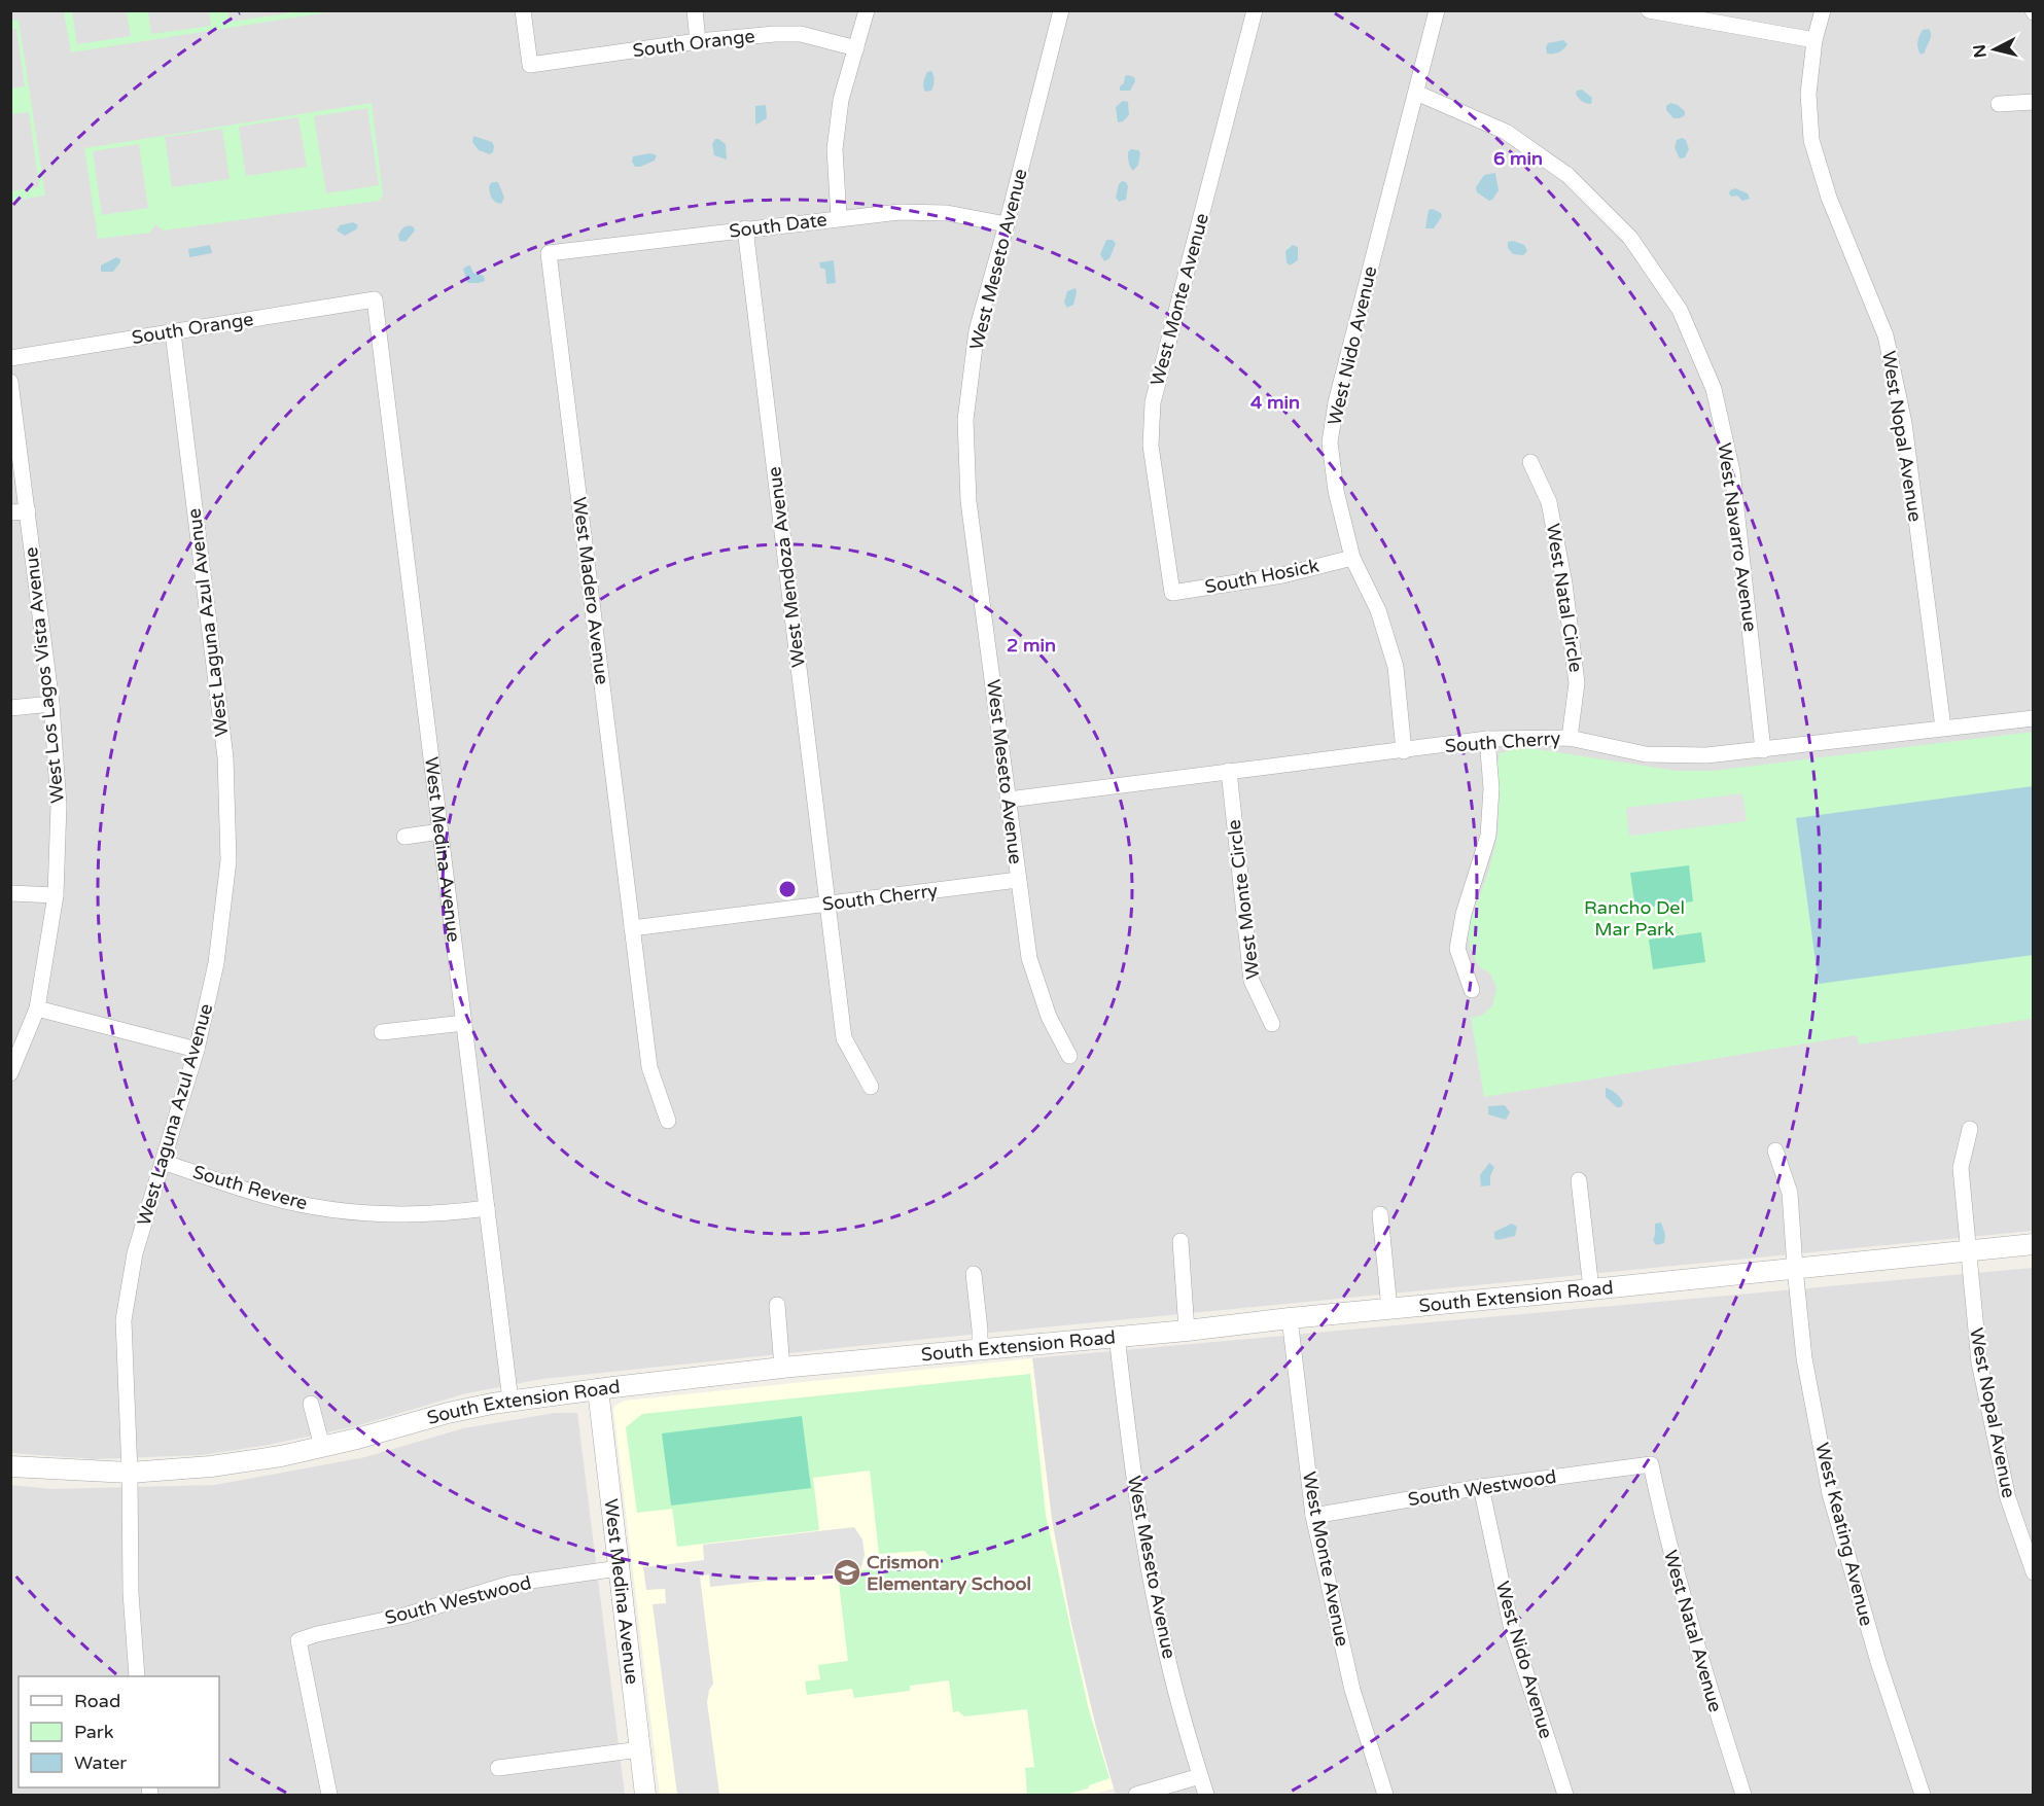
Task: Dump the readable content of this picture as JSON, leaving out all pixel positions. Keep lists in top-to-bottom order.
{
  "streets": {
    "street": [
      "South Orange",
      "South Date",
      "West Meseto Avenue",
      "West Monte Avenue",
      "West Nido Avenue",
      "West Nopal Avenue",
      "West Navarro Avenue",
      "West Mendoza Avenue",
      "South Hosick",
      "West Madero Avenue",
      "West Natal Circle",
      "West Laguna Azul Avenue",
      "West Los Lagos Vista Avenue",
      "South Cherry",
      "West Medina Avenue",
      "West Monte Circle",
      "South Revere",
      "South Extension Road",
      "South Westwood",
      "West Keating Avenue",
      "West Natal Avenue"
    ]
  },
  "crossings": [
    ["South Orange", "West Laguna Azul Avenue"],
    ["South Orange", "West Medina Avenue"],
    ["South Date", "West Meseto Avenue"],
    ["South Date", "West Mendoza Avenue"],
    ["South Date", "West Madero Avenue"],
    ["West Meseto Avenue", "South Cherry"],
    ["West Meseto Avenue", "South Extension Road"],
    ["West Monte Avenue", "South Hosick"],
    ["West Monte Avenue", "South Extension Road"],
    ["West Monte Avenue", "South Westwood"],
    ["West Nido Avenue", "West Navarro Avenue"],
    ["West Nido Avenue", "South Hosick"],
    ["West Nido Avenue", "South Cherry"],
    ["West Nido Avenue", "South Westwood"],
    ["West Nopal Avenue", "South Cherry"],
    ["West Nopal Avenue", "South Extension Road"],
    ["West Navarro Avenue", "South Cherry"],
    ["West Mendoza Avenue", "South Cherry"],
    ["West Madero Avenue", "South Cherry"],
    ["West Natal Circle", "South Cherry"],
    ["West Laguna Azul Avenue", "South Revere"],
    ["West Laguna Azul Avenue", "South Extension Road"],
    ["South Cherry", "West Monte Circle"],
    ["West Medina Avenue", "South Revere"],
    ["West Medina Avenue", "South Extension Road"],
    ["West Medina Avenue", "South Westwood"],
    ["South Extension Road", "West Keating Avenue"],
    ["South Westwood", "West Natal Avenue"]
  ],
  "parks": ["Rancho Del Mar Park"],
  "places": {
    "school or university": ["Crismon Elementary School"]
  },
  "legend": ["Road", "Park", "Water"],
  "north": "left",
  "rings": ["6 min", "4 min", "2 min"]
}
